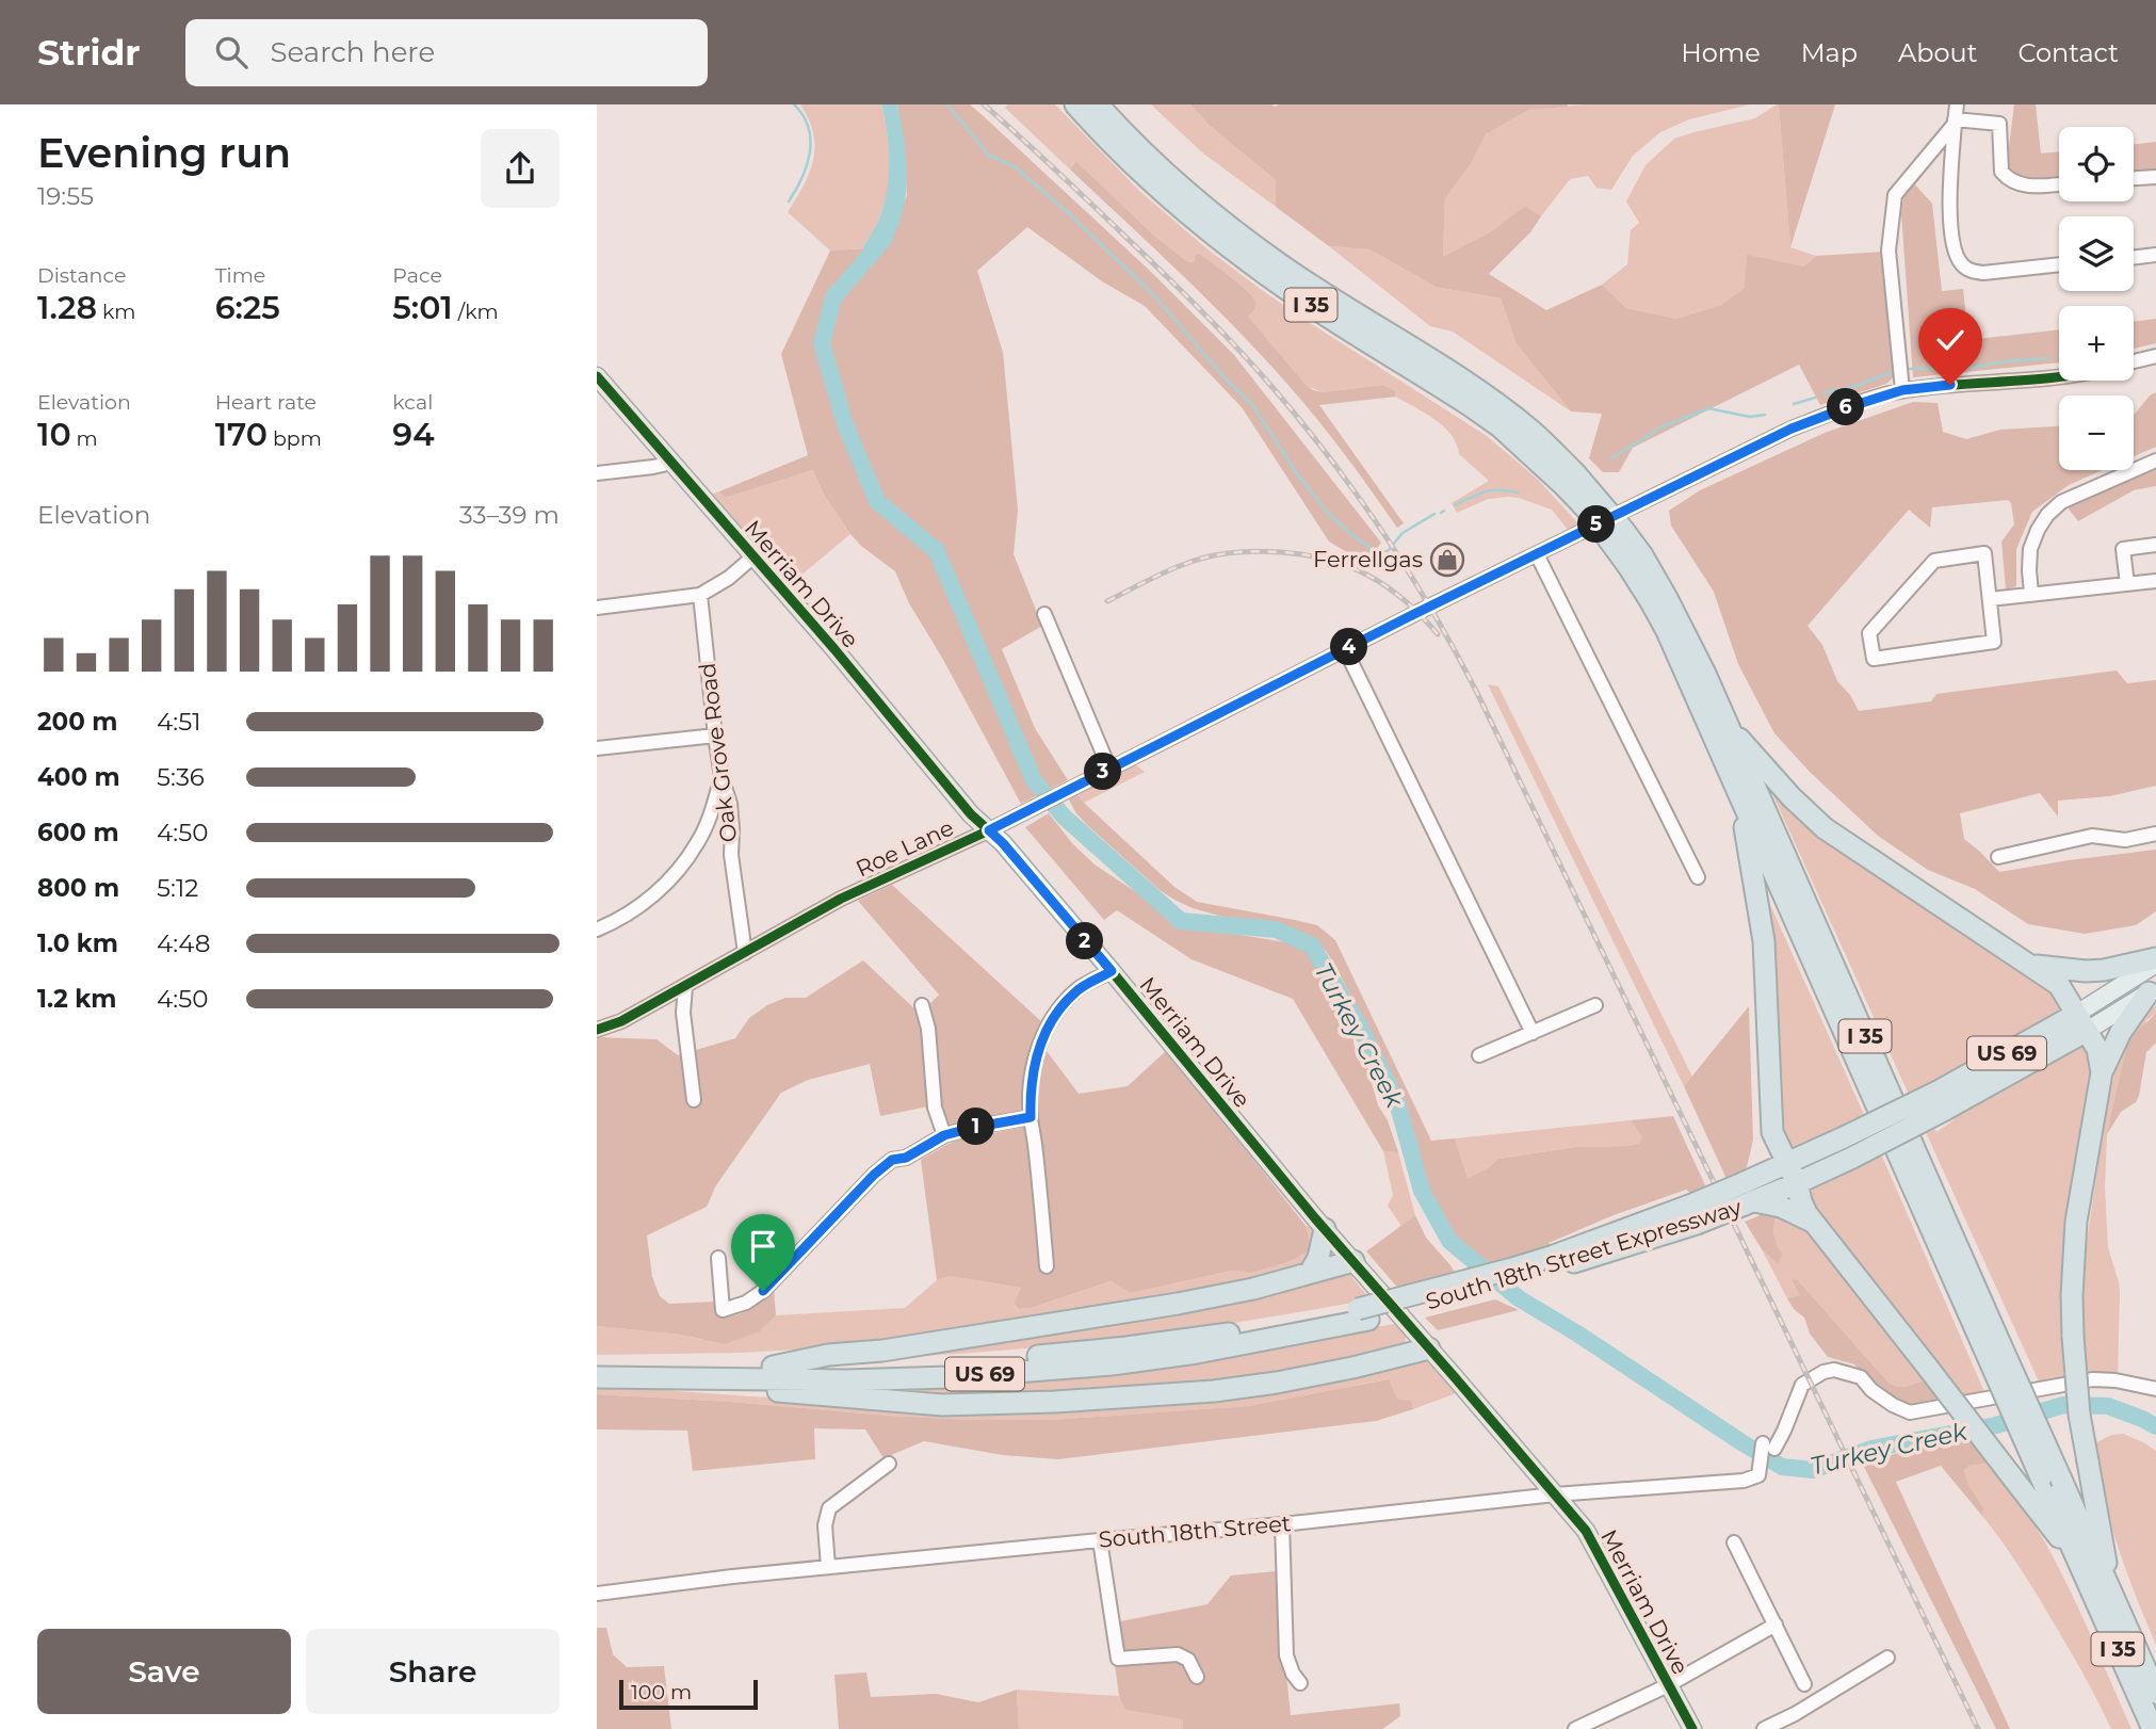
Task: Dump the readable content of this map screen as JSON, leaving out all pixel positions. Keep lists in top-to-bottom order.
{
  "streets": {
    "highway": ["I 35", "US 69", "South 18th Street Expressway"],
    "main road": ["Merriam Drive"],
    "street": ["Oak Grove Road", "Roe Lane", "South 18th Street"]
  },
  "crossings": [
    ["Merriam Drive", "Roe Lane"],
    ["Merriam Drive", "South 18th Street"],
    ["Oak Grove Road", "Roe Lane"]
  ],
  "water": ["Turkey Creek"],
  "places": {
    "shop": ["Ferrellgas"]
  },
  "scale_bar": "100 m",
  "page": {
    "header": "Stridr",
    "search": "Search here",
    "nav": [
      "Home",
      "Map",
      "About",
      "Contact"
    ],
    "heading": ["Evening run", "19:55"],
    "map_buttons": ["+", "−"],
    "stats": [
      ["Distance", "1.28 km"],
      ["Time", "6:25"],
      ["Pace", "5:01 /km"],
      ["Elevation", "10 m"],
      ["Heart rate", "170 bpm"],
      ["kcal", "94"]
    ],
    "pins": [
      "6",
      "5",
      "4",
      "3",
      "2",
      "1"
    ],
    "chart": ["Elevation", "33–39 m"],
    "list": [
      {
        "name": "200 m",
        "note": "4:51"
      },
      {
        "name": "400 m",
        "note": "5:36"
      },
      {
        "name": "600 m",
        "note": "4:50"
      },
      {
        "name": "800 m",
        "note": "5:12"
      },
      {
        "name": "1.0 km",
        "note": "4:48"
      },
      {
        "name": "1.2 km",
        "note": "4:50"
      }
    ],
    "buttons": ["Save", "Share"],
    "scale": "100 m"
  }
}
